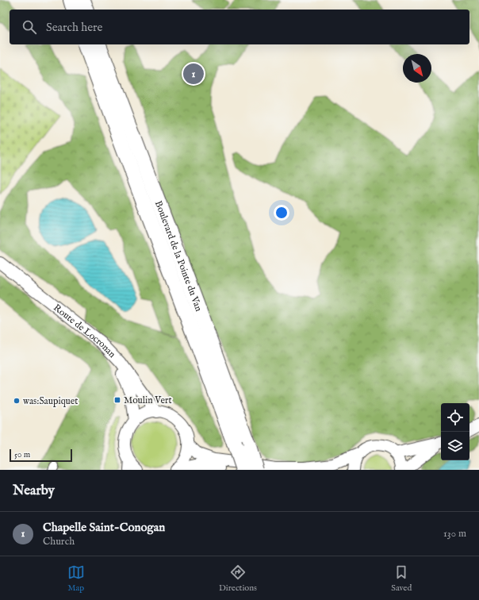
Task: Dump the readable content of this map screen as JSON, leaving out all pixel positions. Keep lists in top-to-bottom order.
{
  "streets": {
    "highway": ["Boulevard de la Pointe du Van"],
    "main road": ["Route de Locronan"]
  },
  "places": {
    "transit": ["Moulin Vert"],
    "other": ["was:Saupiquet"]
  },
  "scale_bar": "50 m",
  "north": "bottom right",
  "page": {
    "search": "Search here",
    "pins": "1",
    "scale": "50 m",
    "heading": "Nearby",
    "list": [
      {
        "mark": "1",
        "name": "Chapelle Saint-Conogan",
        "note": "Church",
        "value": "130 m"
      }
    ],
    "nav": ["Map", "Directions", "Saved"]
  }
}
